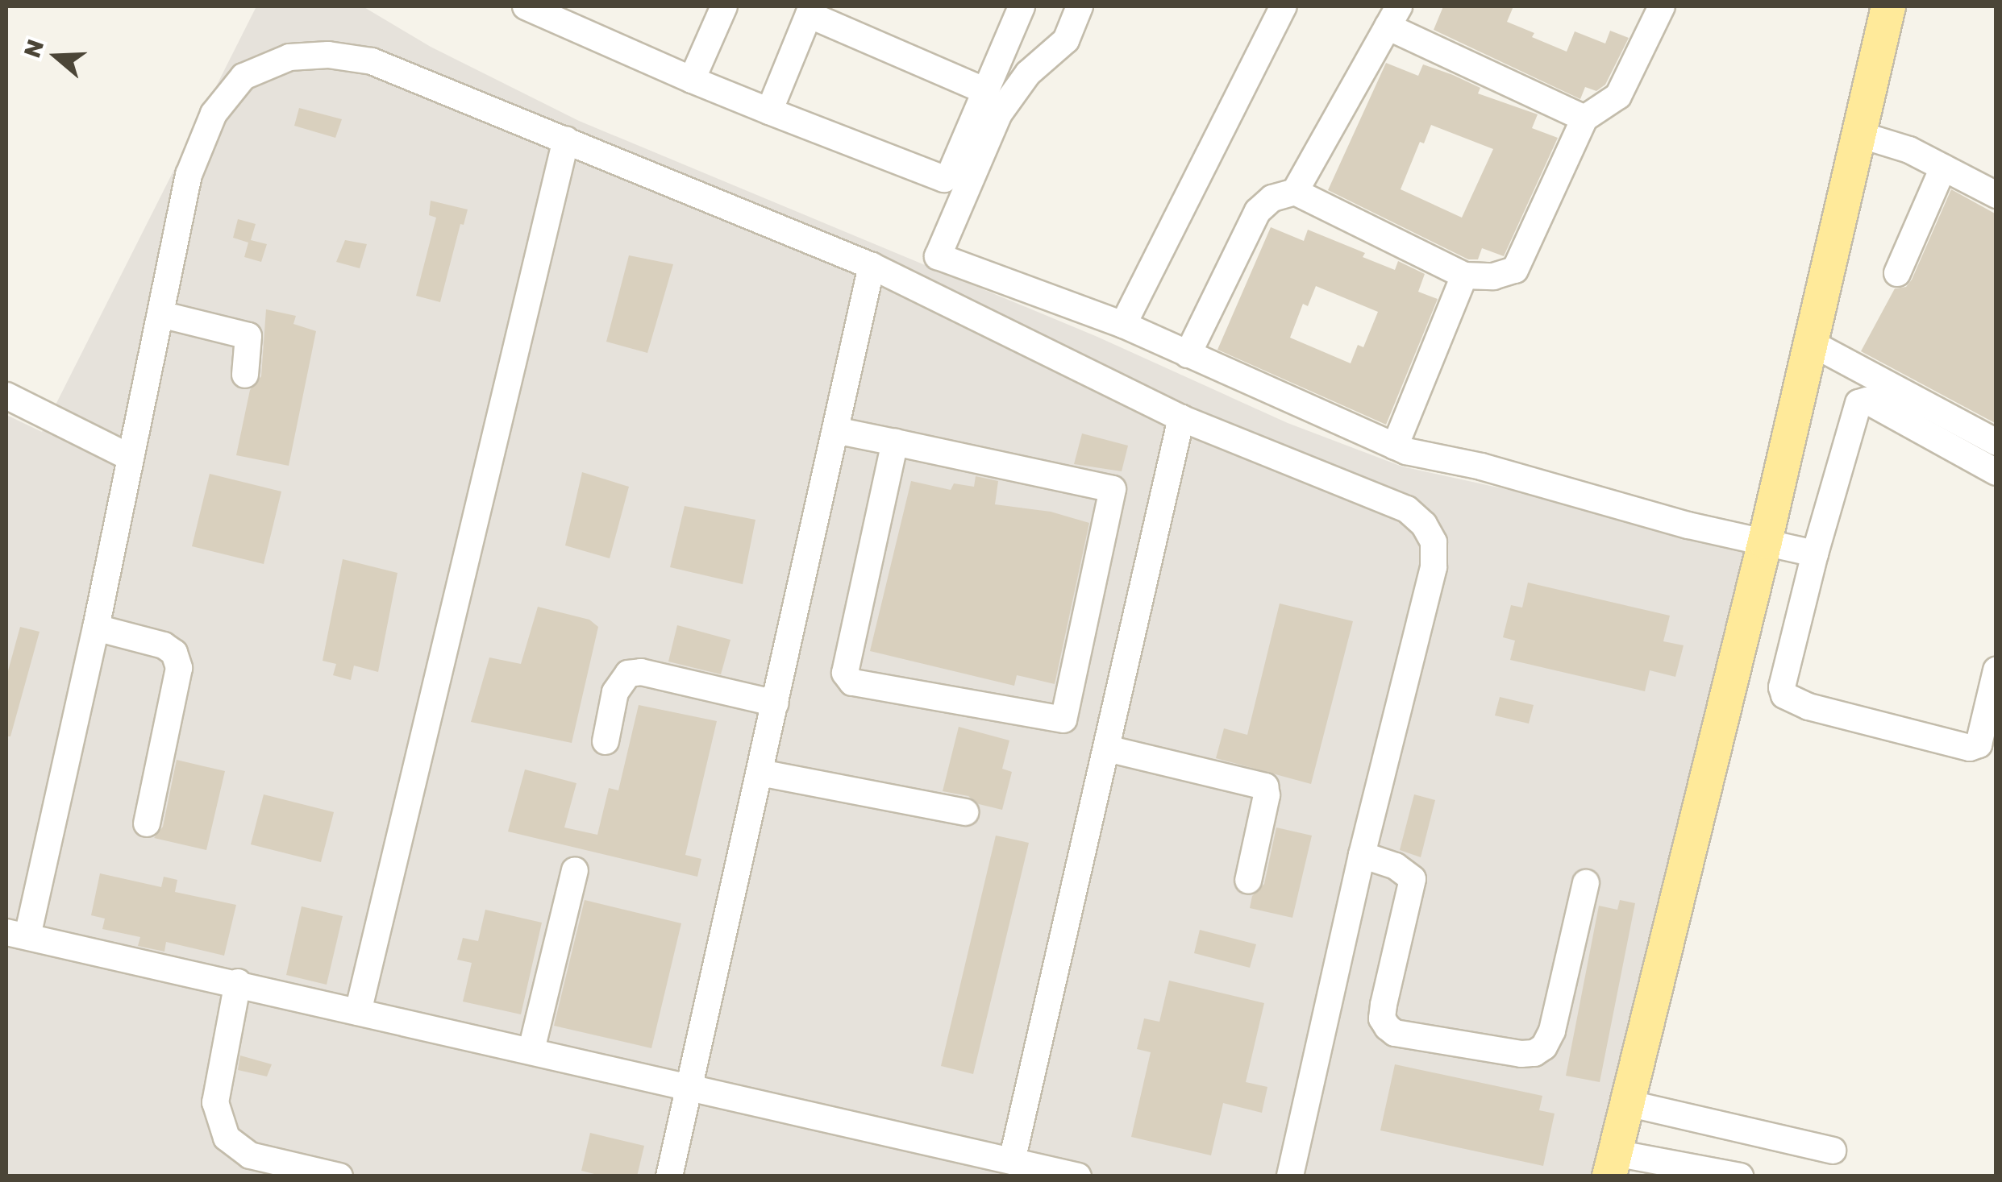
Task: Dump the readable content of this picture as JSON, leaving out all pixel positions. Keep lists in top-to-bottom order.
{
  "north": "left"
}
